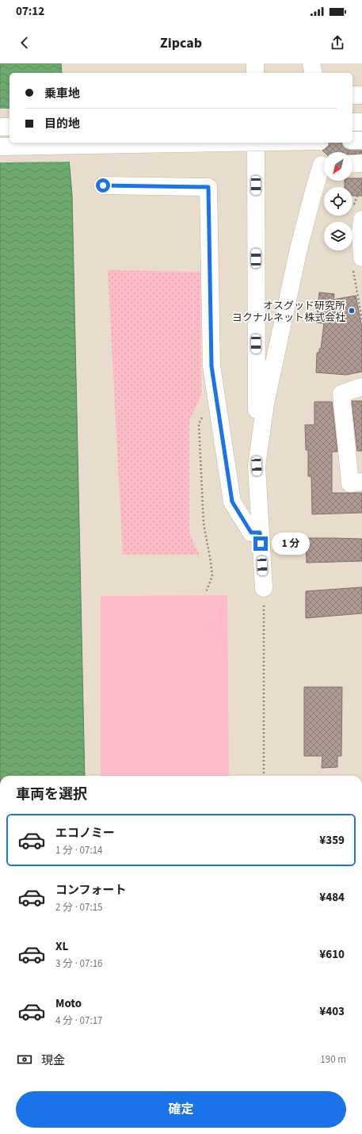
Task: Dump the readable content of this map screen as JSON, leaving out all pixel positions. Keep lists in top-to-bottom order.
{
  "places": ["オスグッド研究所 ヨクナルネット株式会社"],
  "north": "bottom left",
  "page": {
    "status": "07:12",
    "header": "Zipcab",
    "banner": ["乗車地", "目的地"],
    "bubble": "1 分",
    "heading": "車両を選択",
    "list": [
      {
        "name": "エコノミー",
        "note": "1 分 · 07:14",
        "value": "¥359"
      },
      {
        "name": "コンフォート",
        "note": "2 分 · 07:15",
        "value": "¥484"
      },
      {
        "name": "XL",
        "note": "3 分 · 07:16",
        "value": "¥610"
      },
      {
        "name": "Moto",
        "note": "4 分 · 07:17",
        "value": "¥403"
      }
    ],
    "pay": ["現金", "190 m"],
    "buttons": "確定"
  }
}
